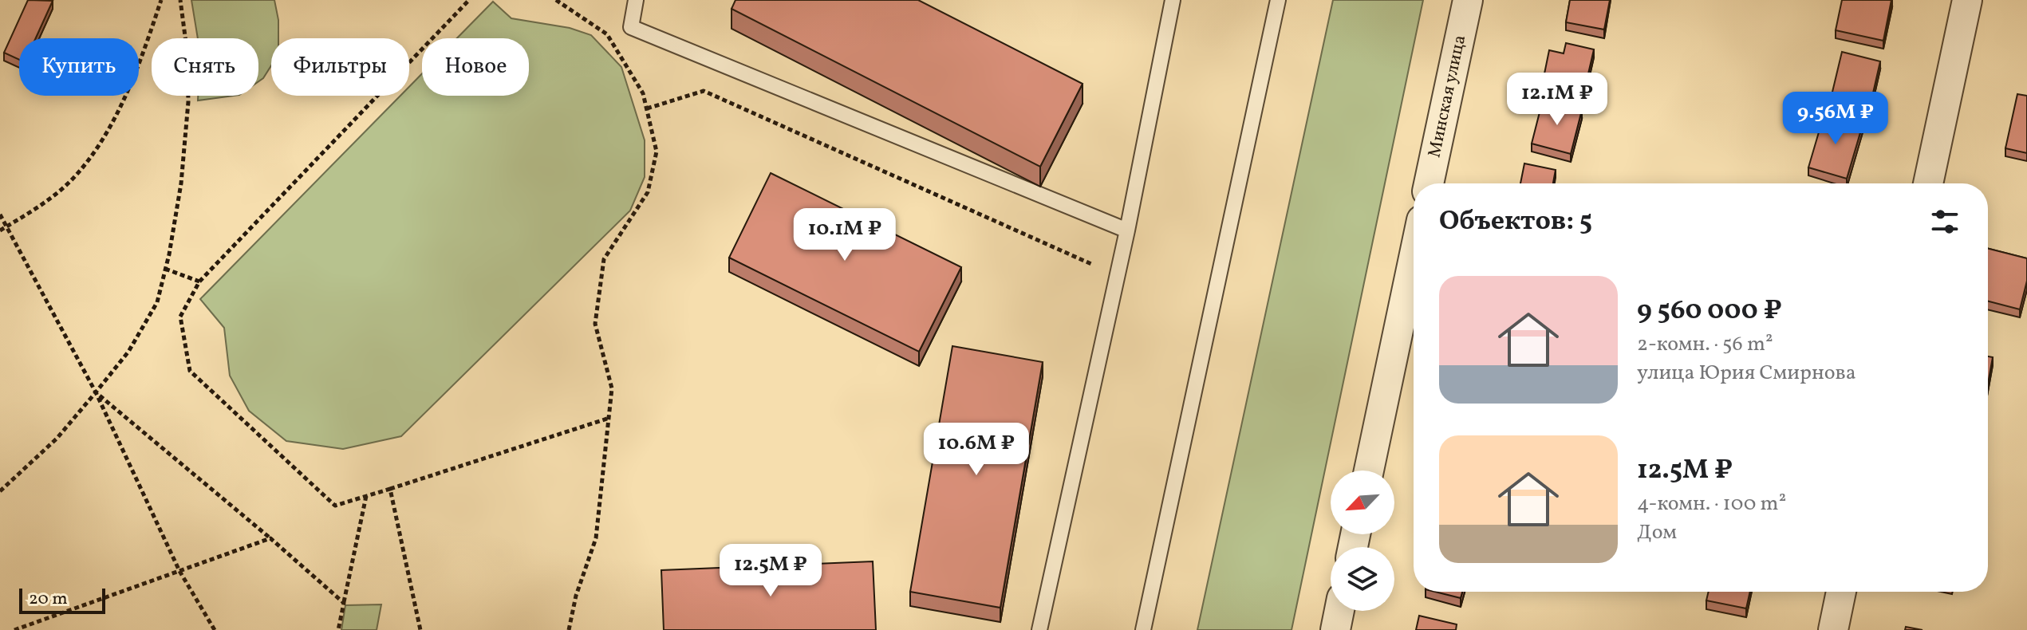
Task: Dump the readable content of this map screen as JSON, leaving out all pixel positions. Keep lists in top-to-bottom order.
{
  "streets": {
    "street": ["Минская улица"]
  },
  "scale_bar": "20 m",
  "north": "bottom left",
  "page": {
    "chip": [
      "Купить",
      "Снять",
      "Фильтры",
      "Новое"
    ],
    "price": [
      "12.1M ₽",
      "9.56M ₽",
      "10.1M ₽",
      "10.6M ₽",
      "12.5M ₽"
    ],
    "heading": "Объектов: 5",
    "list": [
      {
        "name": "9 560 000 ₽",
        "note": "2-комн. · 56 m² · улица Юрия Смирнова"
      },
      {
        "name": "12.5M ₽",
        "note": "4-комн. · 100 m² · Дом"
      }
    ],
    "scale": "20 m"
  }
}
